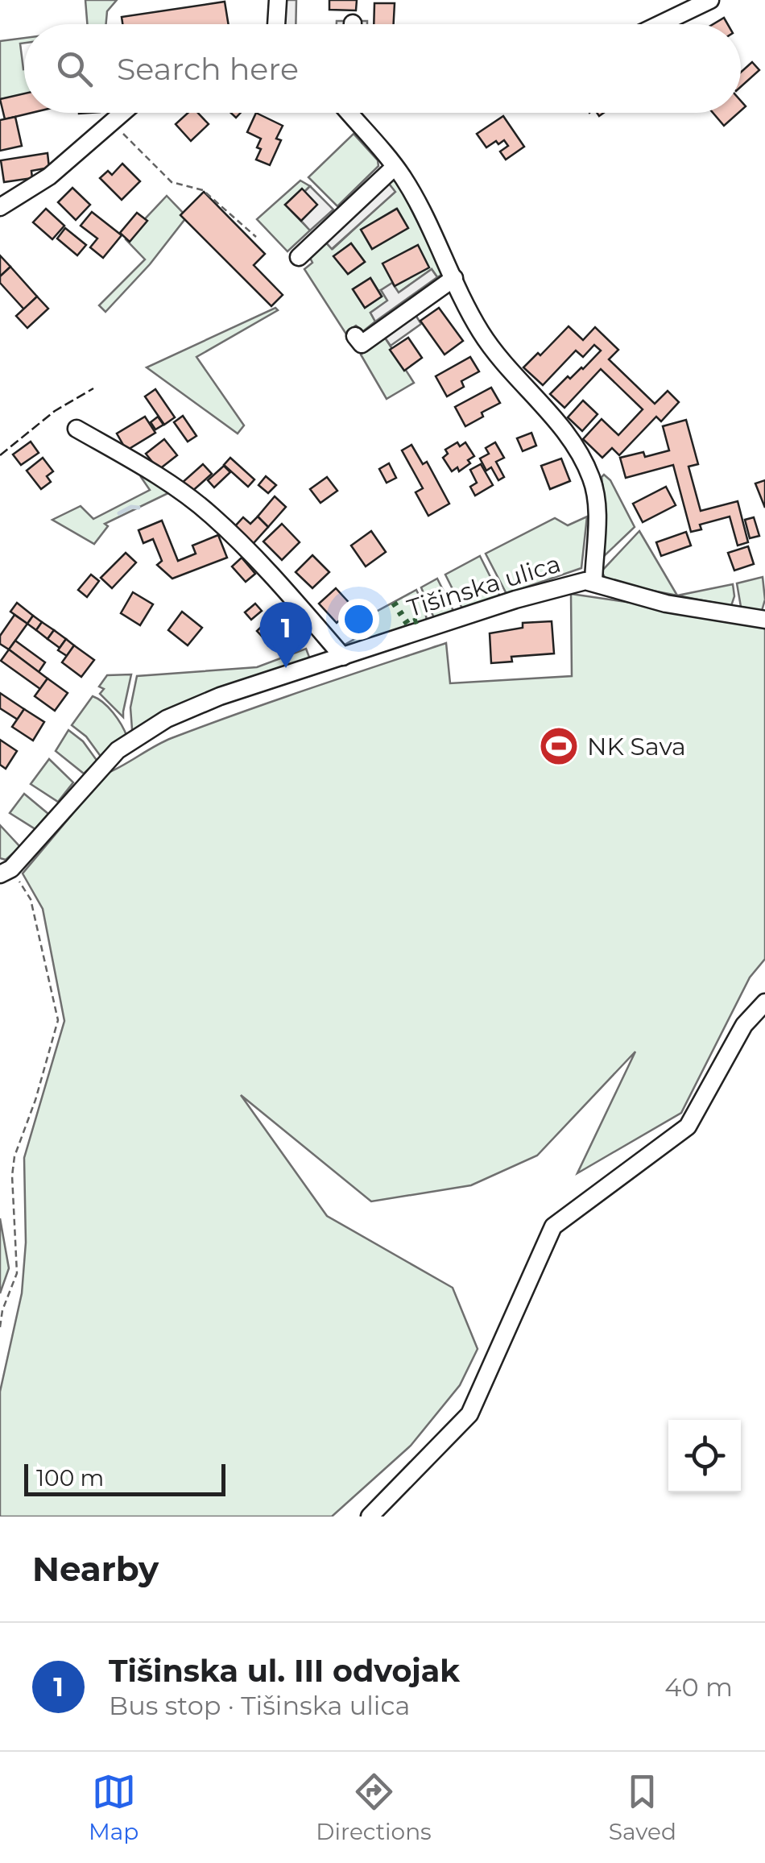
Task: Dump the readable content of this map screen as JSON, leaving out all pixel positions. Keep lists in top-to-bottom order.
{
  "streets": {
    "street": ["Tišinska ulica"]
  },
  "places": {
    "sports": ["NK Sava"]
  },
  "scale_bar": "100 m",
  "page": {
    "search": "Search here",
    "pins": "1",
    "scale": "100 m",
    "heading": "Nearby",
    "list": [
      {
        "mark": "1",
        "name": "Tišinska ul. III odvojak",
        "note": "Bus stop · Tišinska ulica",
        "value": "40 m"
      }
    ],
    "nav": ["Map", "Directions", "Saved"]
  }
}
